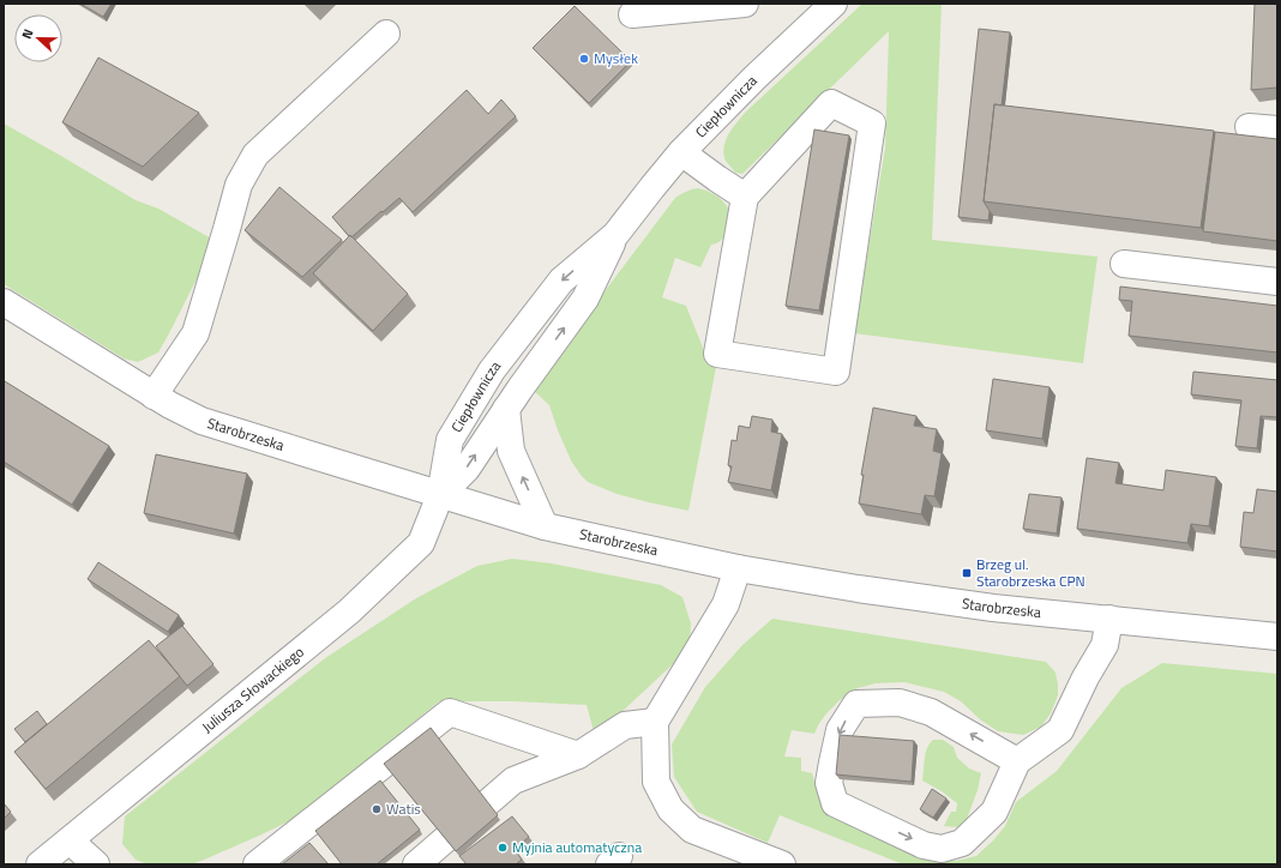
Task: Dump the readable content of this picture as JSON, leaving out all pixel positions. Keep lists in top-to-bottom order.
{
  "streets": {
    "street": ["Ciepłownicza", "Starobrzeska", "Juliusza Słowackiego"]
  },
  "crossings": [
    ["Ciepłownicza", "Starobrzeska"],
    ["Ciepłownicza", "Juliusza Słowackiego"],
    ["Starobrzeska", "Juliusza Słowackiego"]
  ],
  "places": {
    "other": ["Mysłek", "Watis", "Myjnia automatyczna"],
    "transit": ["Brzeg ul. Starobrzeska CPN"]
  },
  "north": "left"
}
